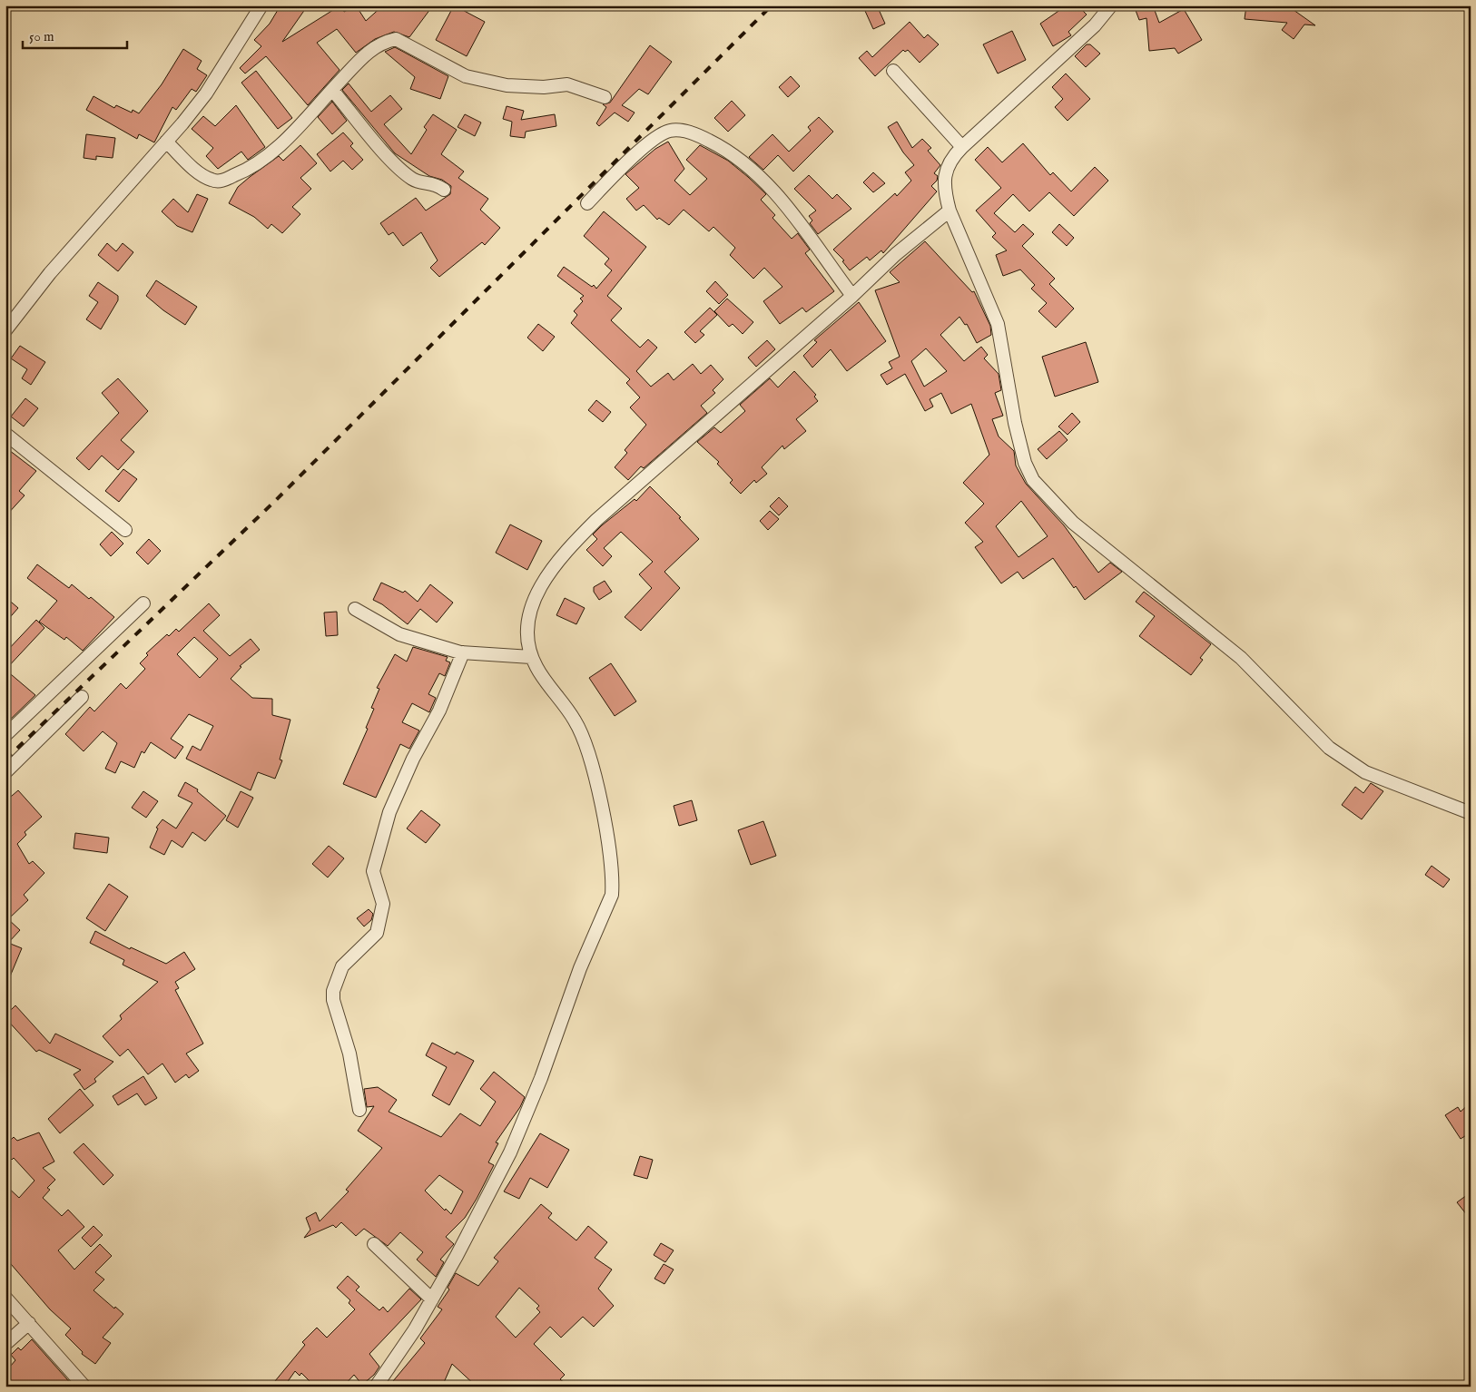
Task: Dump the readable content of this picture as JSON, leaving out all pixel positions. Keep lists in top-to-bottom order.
{
  "scale_bar": "50 m"
}
